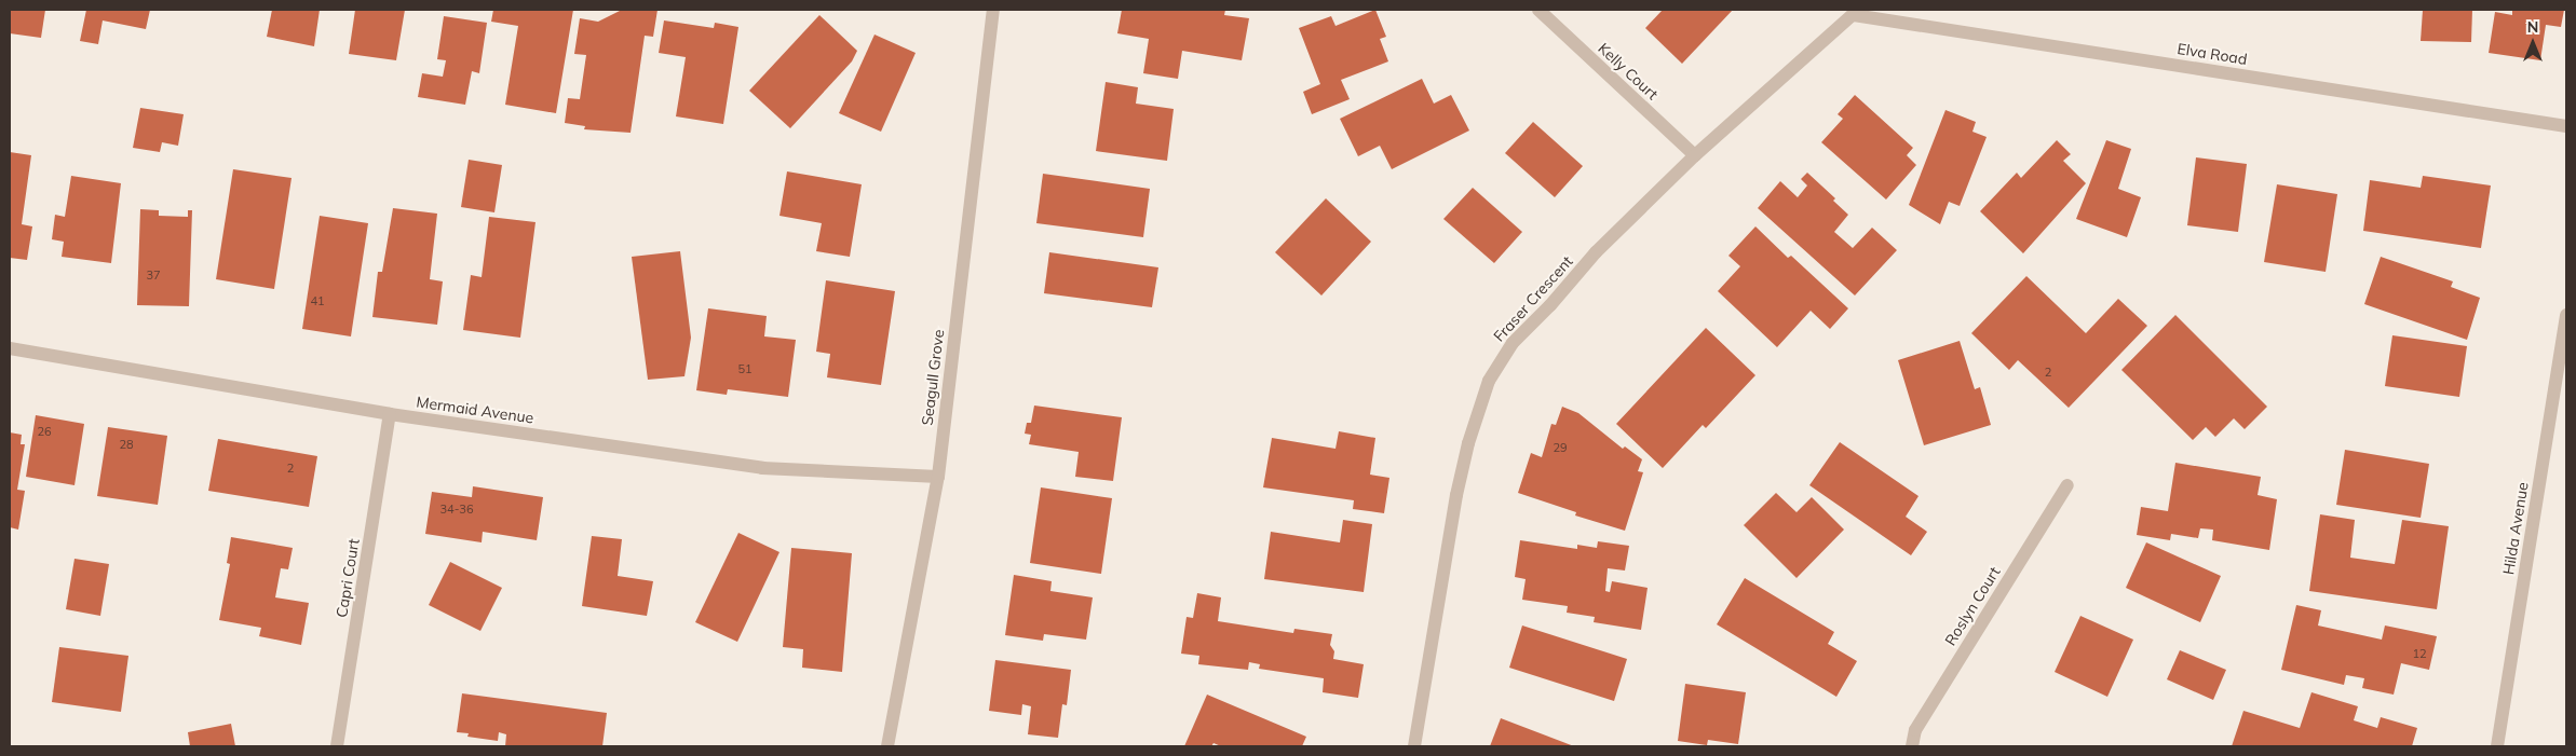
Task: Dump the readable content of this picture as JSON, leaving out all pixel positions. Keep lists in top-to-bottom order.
{
  "streets": {
    "street": [
      "Elva Road",
      "Kelly Court",
      "Fraser Crescent",
      "Seagull Grove",
      "Mermaid Avenue",
      "Hilda Avenue",
      "Capri Court",
      "Roslyn Court"
    ]
  },
  "crossings": [
    ["Elva Road", "Fraser Crescent"],
    ["Kelly Court", "Fraser Crescent"],
    ["Seagull Grove", "Mermaid Avenue"],
    ["Mermaid Avenue", "Capri Court"]
  ],
  "house_numbers": [
    "37",
    "41",
    "51",
    "2",
    "26",
    "28",
    "29",
    "2",
    "34-36",
    "12"
  ],
  "north": "top"
}
